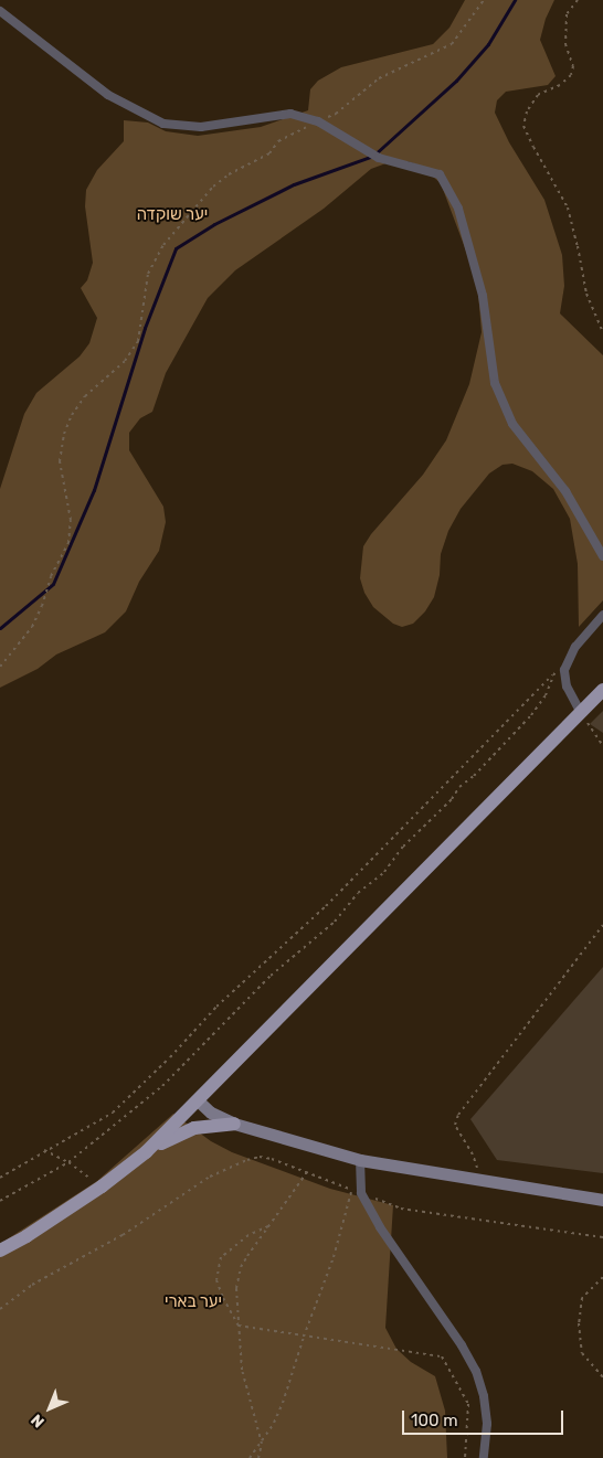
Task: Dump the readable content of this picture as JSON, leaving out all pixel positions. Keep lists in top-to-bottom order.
{
  "parks": ["יער שוקדה", "יער בארי"],
  "scale_bar": "100 m",
  "north": "bottom left"
}
